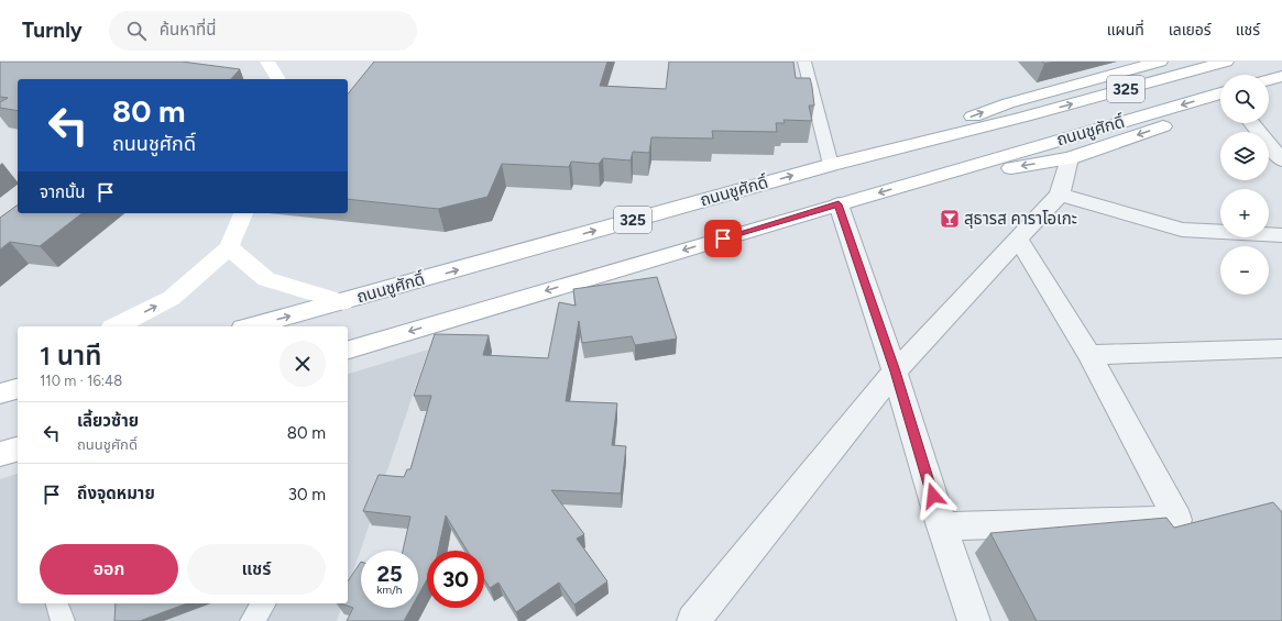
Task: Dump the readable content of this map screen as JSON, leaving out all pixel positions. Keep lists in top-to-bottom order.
{
  "streets": {
    "main road": ["325", "ถนนชูศักดิ์"]
  },
  "places": {
    "bar": ["สุธารส คาราโอเกะ"]
  },
  "page": {
    "header": "Turnly",
    "search": "ค้นหาที่นี่",
    "nav": ["แผนที่", "เลเยอร์", "แชร์"],
    "map_buttons": ["+", "−"],
    "turn": ["80 m", "ถนนชูศักดิ์"],
    "then": "จากนั้น",
    "heading": ["1 นาที", "110 m · 16:48"],
    "list": [
      {
        "name": "เลี้ยวซ้าย",
        "note": "ถนนชูศักดิ์",
        "value": "80 m"
      },
      {
        "name": "ถึงจุดหมาย",
        "value": "30 m"
      }
    ],
    "buttons": ["ออก", "แชร์"],
    "speed": "25 km/h",
    "limit": "30"
  }
}
